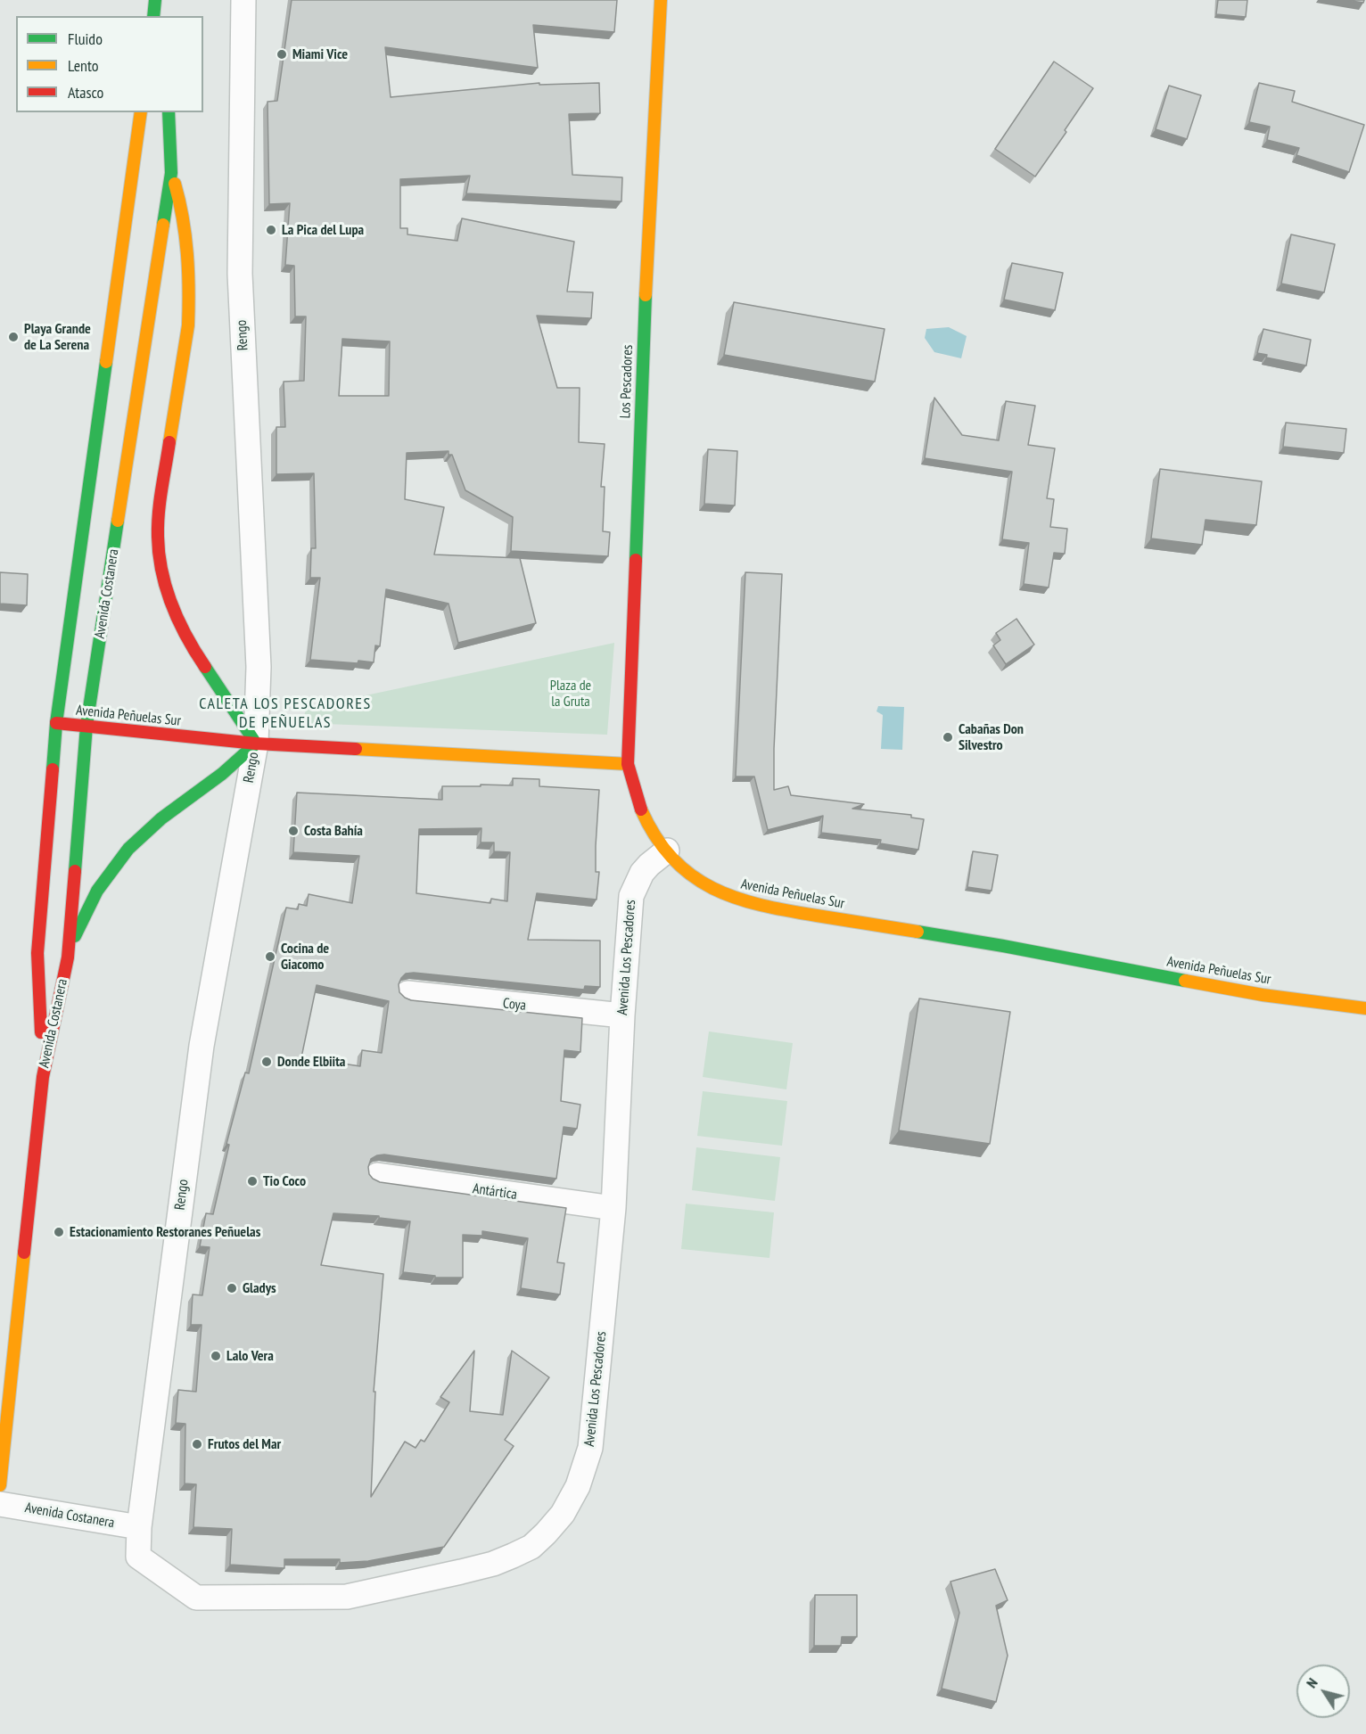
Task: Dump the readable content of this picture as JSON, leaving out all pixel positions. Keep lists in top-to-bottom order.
{
  "streets": {
    "main road": ["Los Pescadores", "Avenida Costanera", "Avenida Peñuelas Sur"],
    "street": [
      "Rengo",
      "Avenida Los Pescadores",
      "Coya",
      "Antártica"
    ]
  },
  "crossings": [
    ["Rengo", "Avenida Costanera"],
    ["Rengo", "Avenida Peñuelas Sur"],
    ["Rengo", "Avenida Los Pescadores"],
    ["Los Pescadores", "Avenida Peñuelas Sur"],
    ["Avenida Costanera", "Avenida Peñuelas Sur"],
    ["Avenida Costanera", "Avenida Los Pescadores"],
    ["Avenida Peñuelas Sur", "Avenida Los Pescadores"],
    ["Avenida Los Pescadores", "Coya"],
    ["Avenida Los Pescadores", "Antártica"]
  ],
  "districts": ["CALETA LOS PESCADORES DE PEÑUELAS"],
  "parks": ["Plaza de la Gruta"],
  "places": [
    "Miami Vice",
    "La Pica del Lupa",
    "Playa Grande de La Serena",
    "Cabañas Don Silvestro",
    "Costa Bahía",
    "Cocina de Giacomo",
    "Donde Elbiita",
    "Tio Coco",
    "Estacionamiento Restoranes Peñuelas",
    "Gladys",
    "Lalo Vera",
    "Frutos del Mar"
  ],
  "legend": ["Fluido", "Lento", "Atasco"],
  "north": "top left"
}
